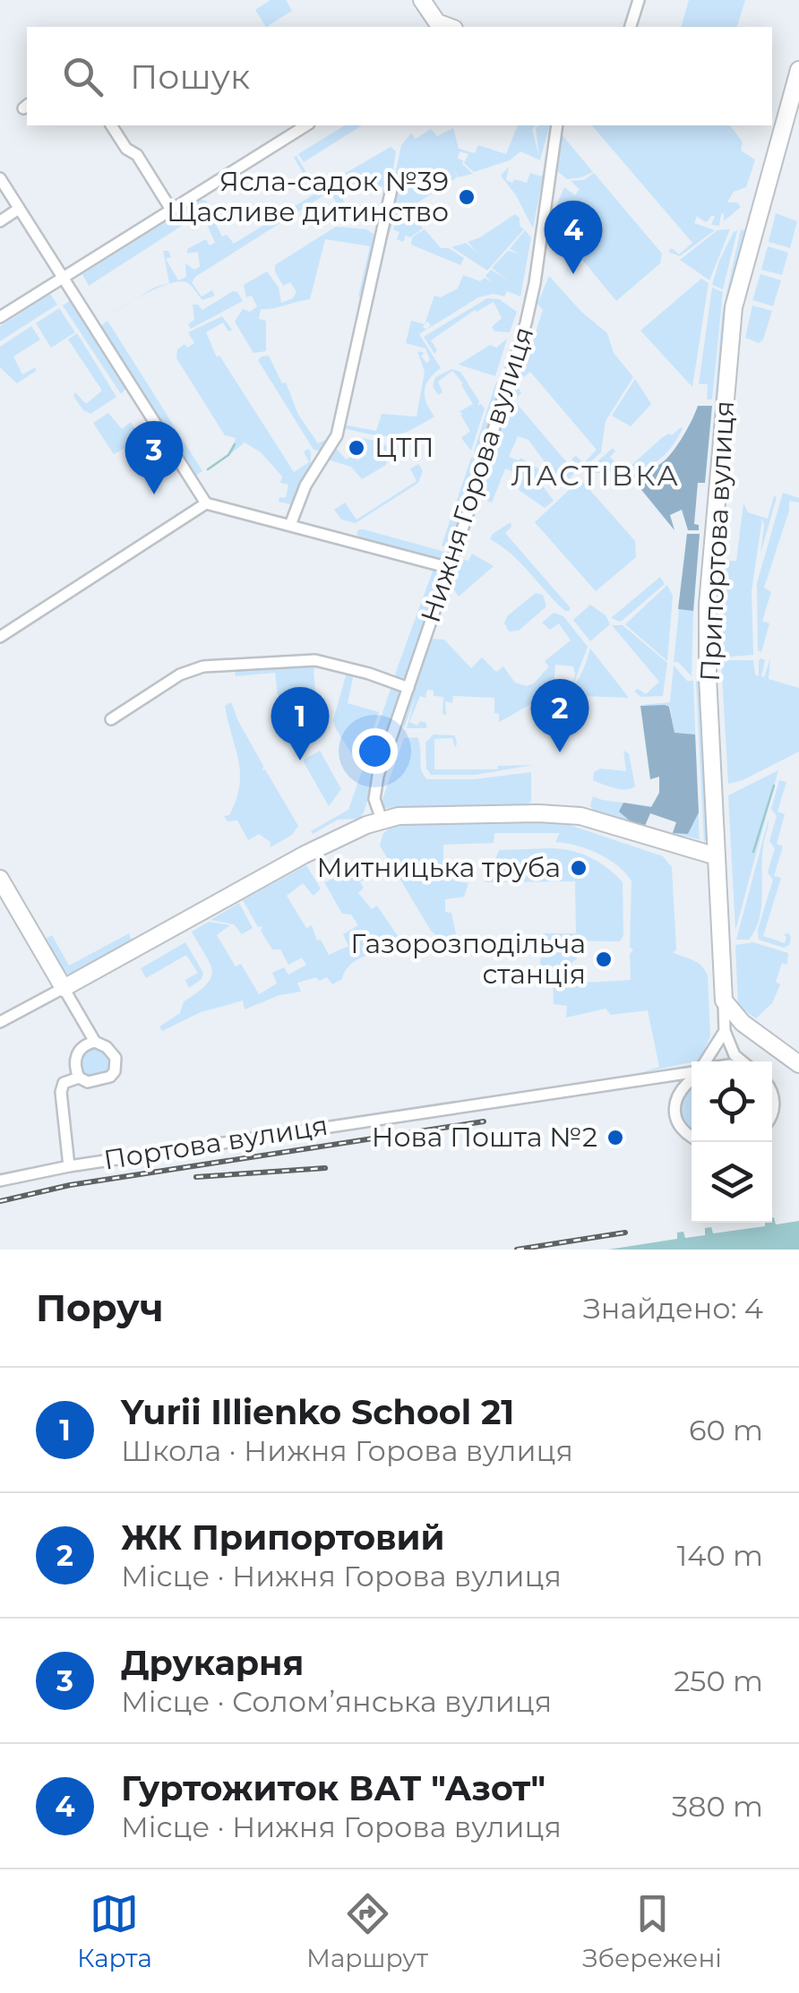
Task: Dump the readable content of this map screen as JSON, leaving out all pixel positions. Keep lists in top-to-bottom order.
{
  "streets": {
    "main road": ["Припортова вулиця"],
    "street": ["Нижня Горова вулиця", "Портова вулиця"]
  },
  "districts": ["ЛАСТІВКА"],
  "places": [
    "Ясла-садок №39 Щасливе дитинство",
    "ЦТП",
    "Митницька труба",
    "Газорозподільча станція",
    "Нова Пошта №2"
  ],
  "page": {
    "search": "Пошук",
    "pins": [
      "4",
      "3",
      "2",
      "1"
    ],
    "heading": ["Поруч", "Знайдено: 4"],
    "list": [
      {
        "mark": "1",
        "name": "Yurii Illienko School 21",
        "note": "Школа · Нижня Горова вулиця",
        "value": "60 m"
      },
      {
        "mark": "2",
        "name": "ЖК Припортовий",
        "note": "Місце · Нижня Горова вулиця",
        "value": "140 m"
      },
      {
        "mark": "3",
        "name": "Друкарня",
        "note": "Місце · Соломʼянська вулиця",
        "value": "250 m"
      },
      {
        "mark": "4",
        "name": "Гуртожиток ВАТ \"Азот\"",
        "note": "Місце · Нижня Горова вулиця",
        "value": "380 m"
      }
    ],
    "nav": ["Карта", "Маршрут", "Збережені"]
  }
}
